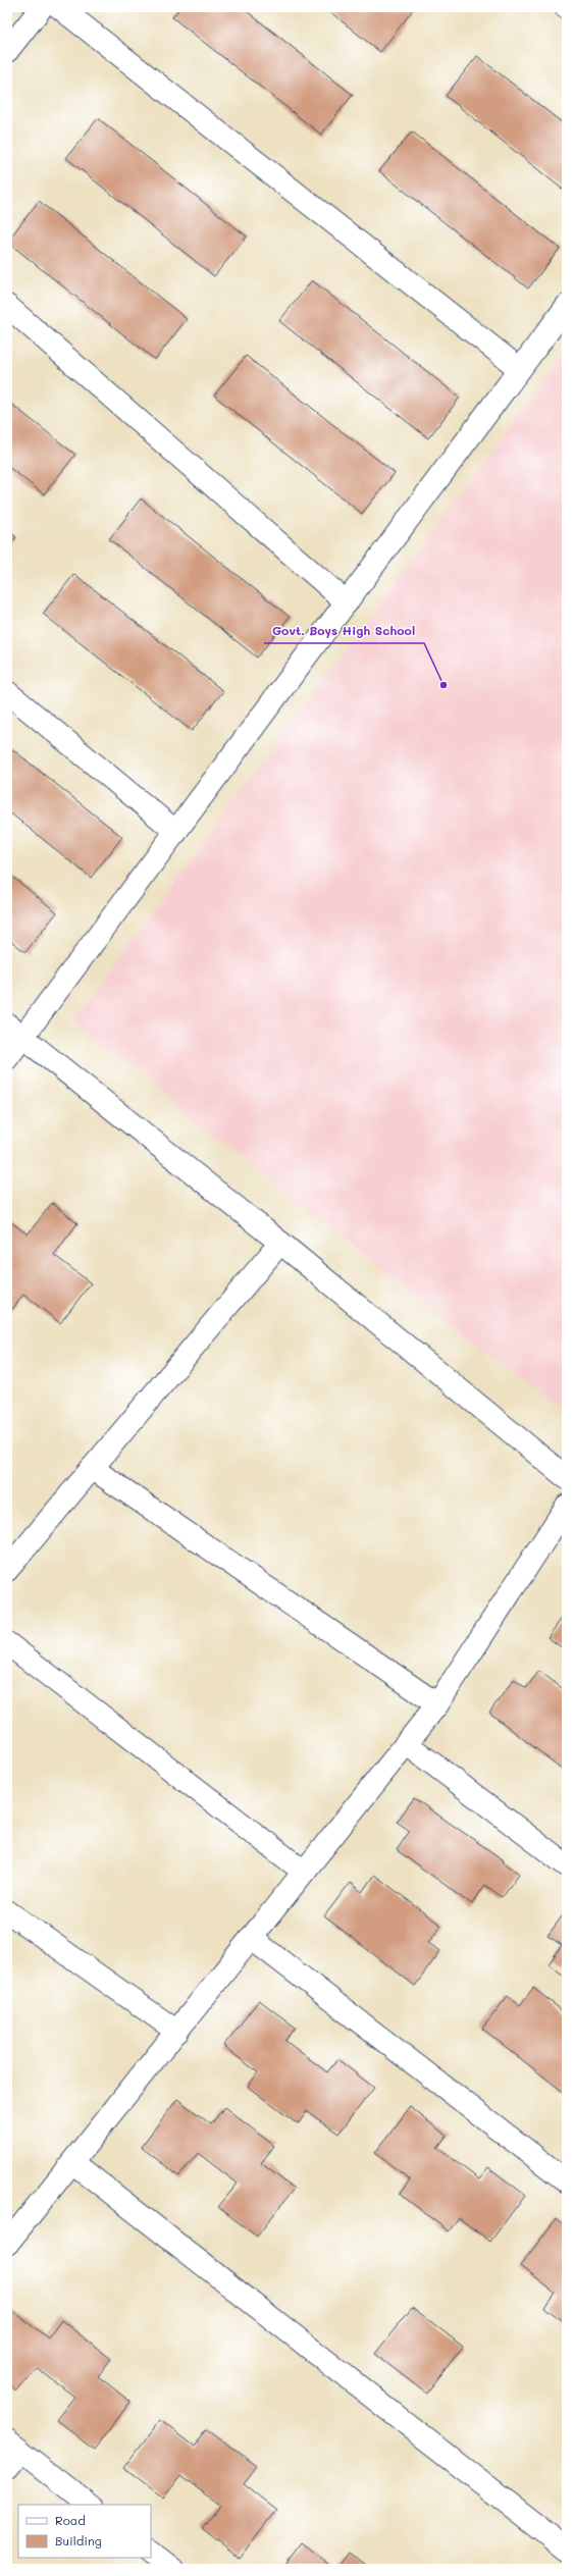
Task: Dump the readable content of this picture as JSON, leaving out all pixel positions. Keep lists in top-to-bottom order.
{
  "places": ["Govt. Boys High School"],
  "legend": ["Road", "Building"]
}
